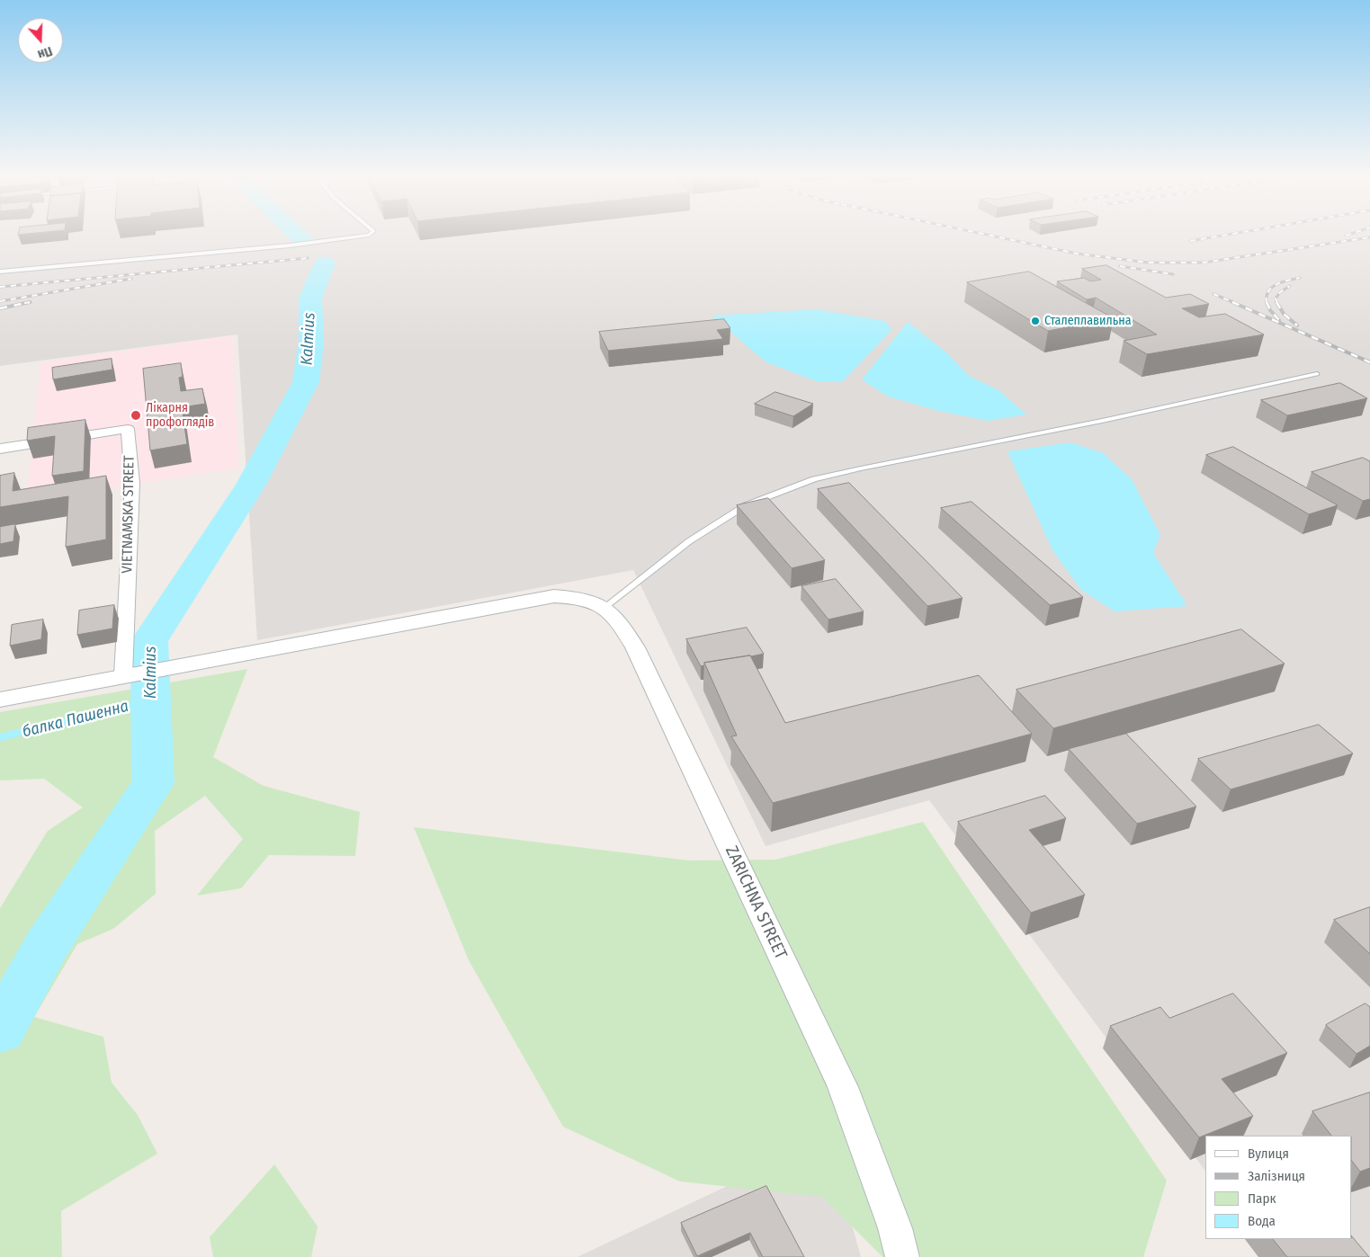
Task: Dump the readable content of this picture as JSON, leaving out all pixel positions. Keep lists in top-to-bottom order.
{
  "streets": {
    "street": ["VIETNAMSKA STREET", "ZARICHNA STREET"]
  },
  "crossings": [
    ["VIETNAMSKA STREET", "ZARICHNA STREET"]
  ],
  "water": ["Kalmius", "балка Пашенна"],
  "places": ["Сталеплавильна", "Лікарня профоглядів"],
  "legend": [
    "Вулиця",
    "Залізниця",
    "Парк",
    "Вода"
  ],
  "north": "bottom"
}
